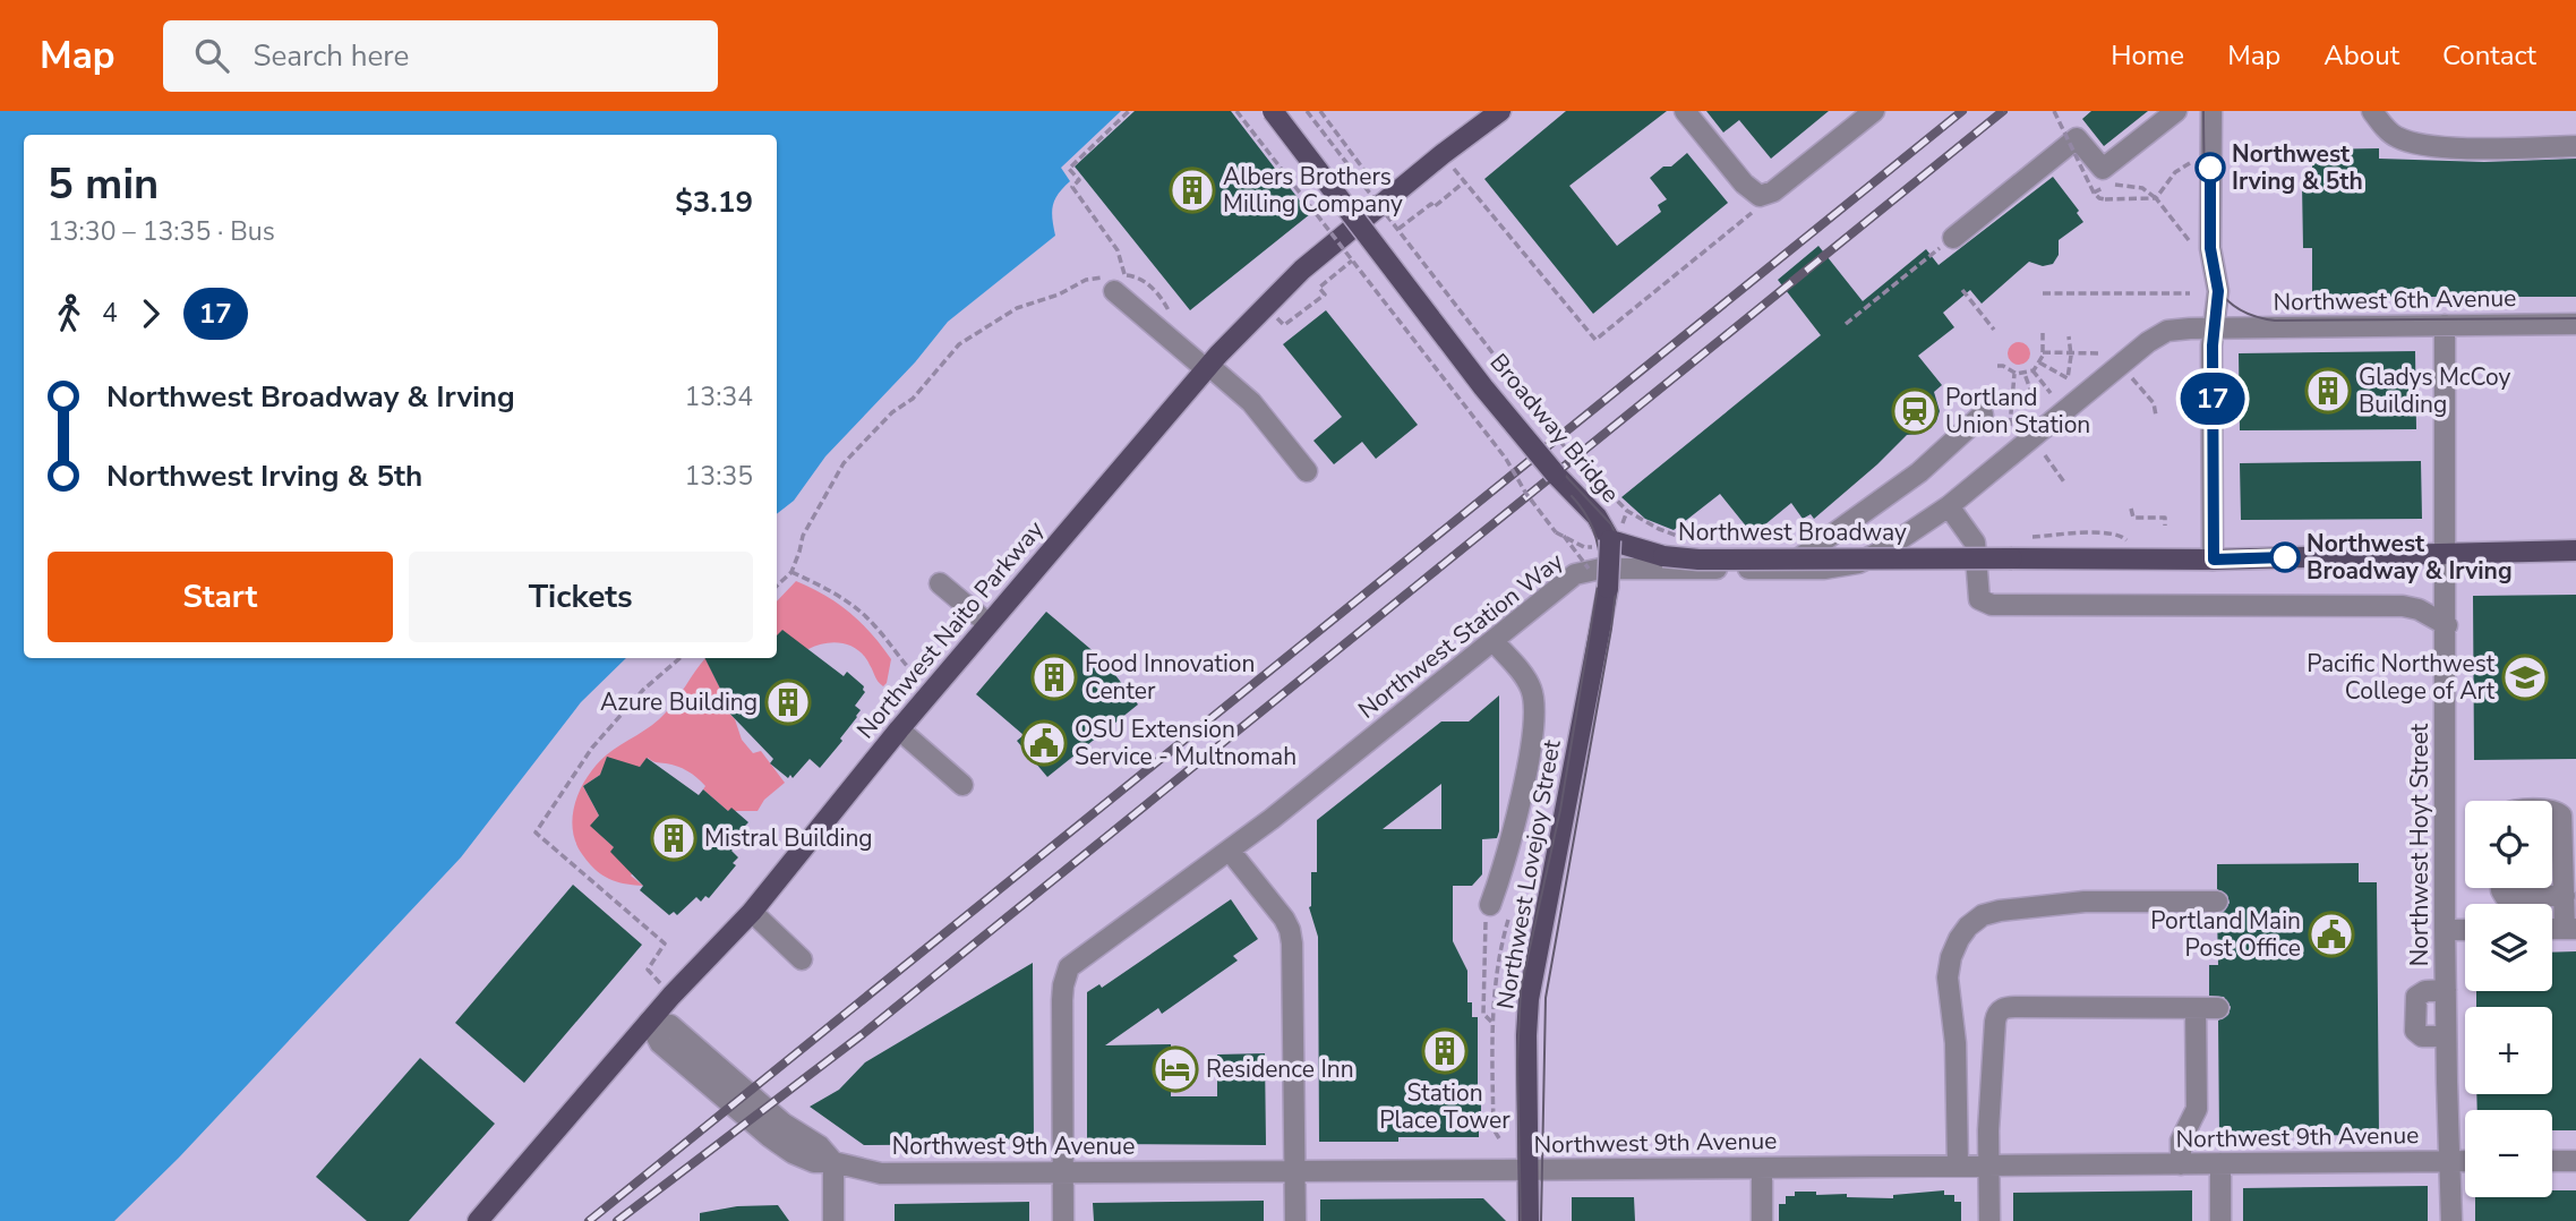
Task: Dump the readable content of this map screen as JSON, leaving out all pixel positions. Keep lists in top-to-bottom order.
{
  "streets": {
    "main road": [
      "Broadway Bridge",
      "Northwest Broadway",
      "Northwest Naito Parkway",
      "Northwest Lovejoy Street"
    ],
    "street": [
      "Northwest 6th Avenue",
      "Northwest Station Way",
      "Northwest Hoyt Street",
      "Northwest 9th Avenue"
    ]
  },
  "crossings": [
    ["Northwest 6th Avenue", "Northwest Station Way"],
    ["Northwest 6th Avenue", "Northwest Hoyt Street"],
    ["Broadway Bridge", "Northwest Broadway"],
    ["Broadway Bridge", "Northwest Lovejoy Street"],
    ["Northwest Broadway", "Northwest Hoyt Street"],
    ["Northwest Broadway", "Northwest Lovejoy Street"],
    ["Northwest Naito Parkway", "Northwest 9th Avenue"],
    ["Northwest Station Way", "Northwest 9th Avenue"],
    ["Northwest Hoyt Street", "Northwest 9th Avenue"],
    ["Northwest Lovejoy Street", "Northwest 9th Avenue"]
  ],
  "places": {
    "other": ["Northwest Irving & 5th", "Northwest Broadway & Irving"],
    "building": [
      "Albers Brothers Milling Company",
      "Gladys McCoy Building",
      "Food Innovation Center",
      "Azure Building",
      "Mistral Building",
      "Station Place Tower"
    ],
    "station": ["Portland Union Station"],
    "school or university": ["Pacific Northwest College of Art"],
    "public building": ["OSU Extension Service - Multnomah", "Portland Main Post Office"],
    "hotel": ["Residence Inn"]
  },
  "lines": ["bus line 17"],
  "page": {
    "header": "Map",
    "search": "Search here",
    "nav": [
      "Home",
      "Map",
      "About",
      "Contact"
    ],
    "on_map": "17",
    "heading": ["5 min", "13:30 – 13:35 · Bus", "$3.19"],
    "legs": ["4", "17"],
    "list": [
      {
        "name": "Northwest Broadway & Irving",
        "value": "13:34"
      },
      {
        "name": "Northwest Irving & 5th",
        "value": "13:35"
      }
    ],
    "buttons": ["Start", "Tickets"],
    "map_buttons": ["+", "−"]
  }
}
